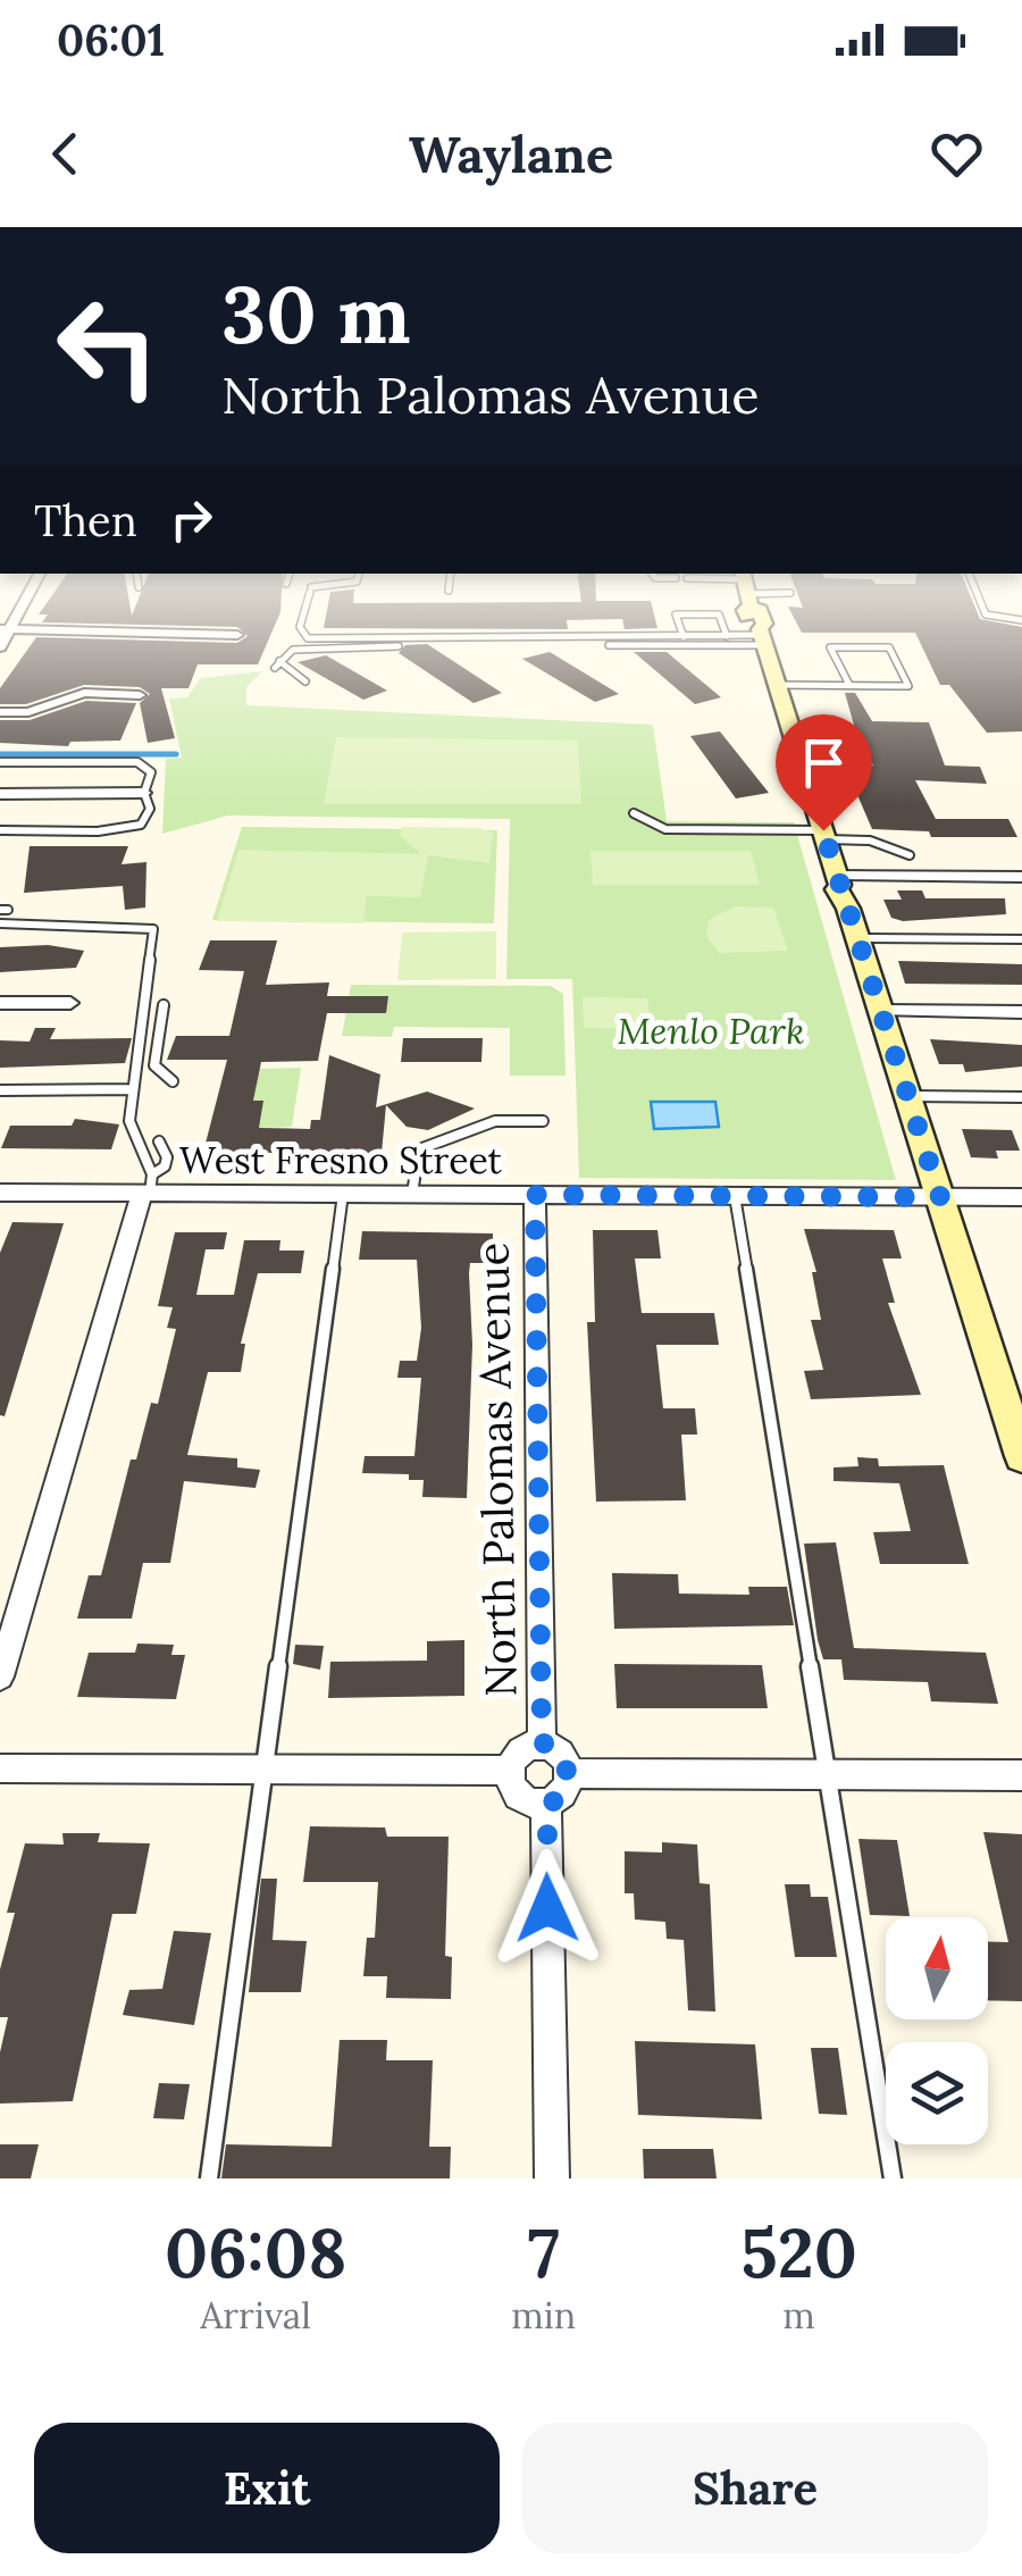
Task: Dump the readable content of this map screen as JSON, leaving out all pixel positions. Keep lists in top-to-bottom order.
{
  "streets": {
    "street": ["West Fresno Street", "North Palomas Avenue"]
  },
  "crossings": [
    ["West Fresno Street", "North Palomas Avenue"]
  ],
  "parks": ["Menlo Park"],
  "north": "top",
  "page": {
    "status": "06:01",
    "header": "Waylane",
    "turn": ["30 m", "North Palomas Avenue"],
    "then": "Then",
    "eta": [
      "06:08",
      "Arrival",
      "7",
      "min",
      "520",
      "m"
    ],
    "buttons": ["Exit", "Share"]
  }
}
